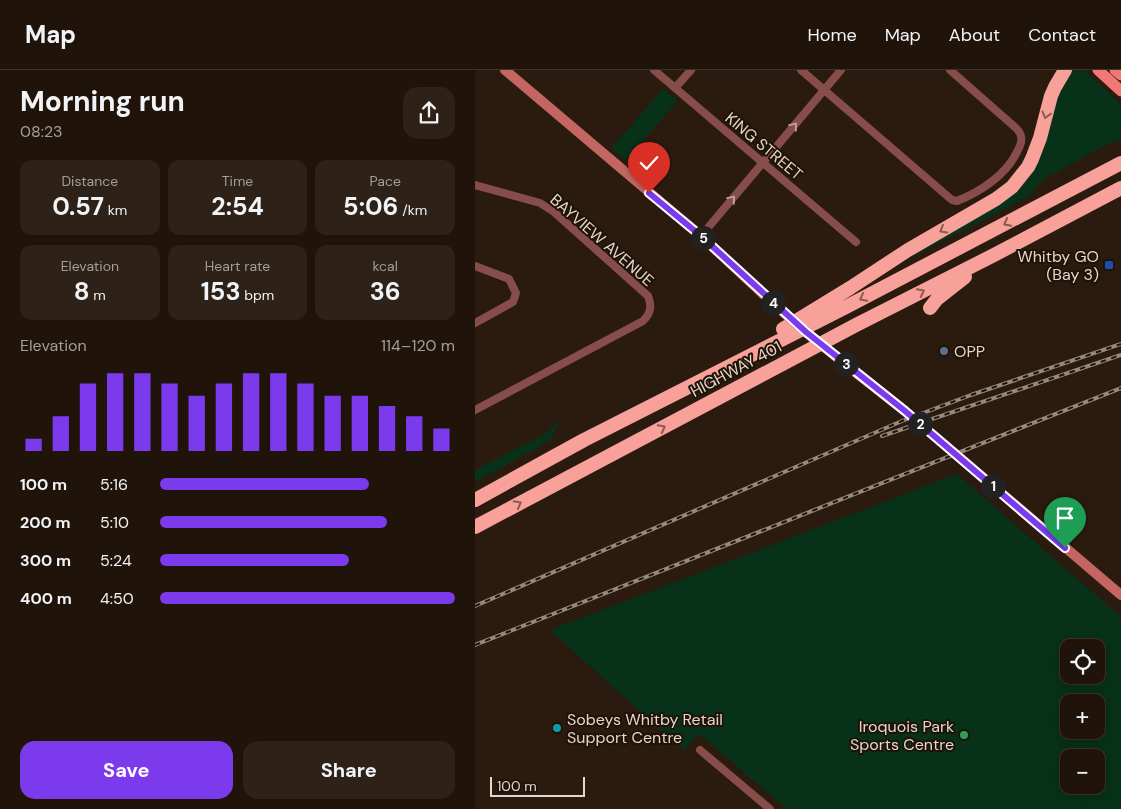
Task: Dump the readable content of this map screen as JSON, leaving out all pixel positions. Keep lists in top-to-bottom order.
{
  "streets": {
    "highway": ["HIGHWAY 401"],
    "street": ["KING STREET", "BAYVIEW AVENUE"]
  },
  "places": {
    "transit": ["Whitby GO (Bay 3)"],
    "other": ["OPP", "Sobeys Whitby Retail Support Centre", "Iroquois Park Sports Centre"]
  },
  "scale_bar": "100 m",
  "page": {
    "header": "Map",
    "nav": [
      "Home",
      "Map",
      "About",
      "Contact"
    ],
    "heading": ["Morning run", "08:23"],
    "stats": [
      ["Distance", "0.57 km"],
      ["Time", "2:54"],
      ["Pace", "5:06 /km"],
      ["Elevation", "8 m"],
      ["Heart rate", "153 bpm"],
      ["kcal", "36"]
    ],
    "pins": [
      "5",
      "4",
      "3",
      "2",
      "1"
    ],
    "chart": ["Elevation", "114–120 m"],
    "list": [
      {
        "name": "100 m",
        "note": "5:16"
      },
      {
        "name": "200 m",
        "note": "5:10"
      },
      {
        "name": "300 m",
        "note": "5:24"
      },
      {
        "name": "400 m",
        "note": "4:50"
      }
    ],
    "map_buttons": ["+", "−"],
    "buttons": ["Save", "Share"],
    "scale": "100 m"
  }
}
